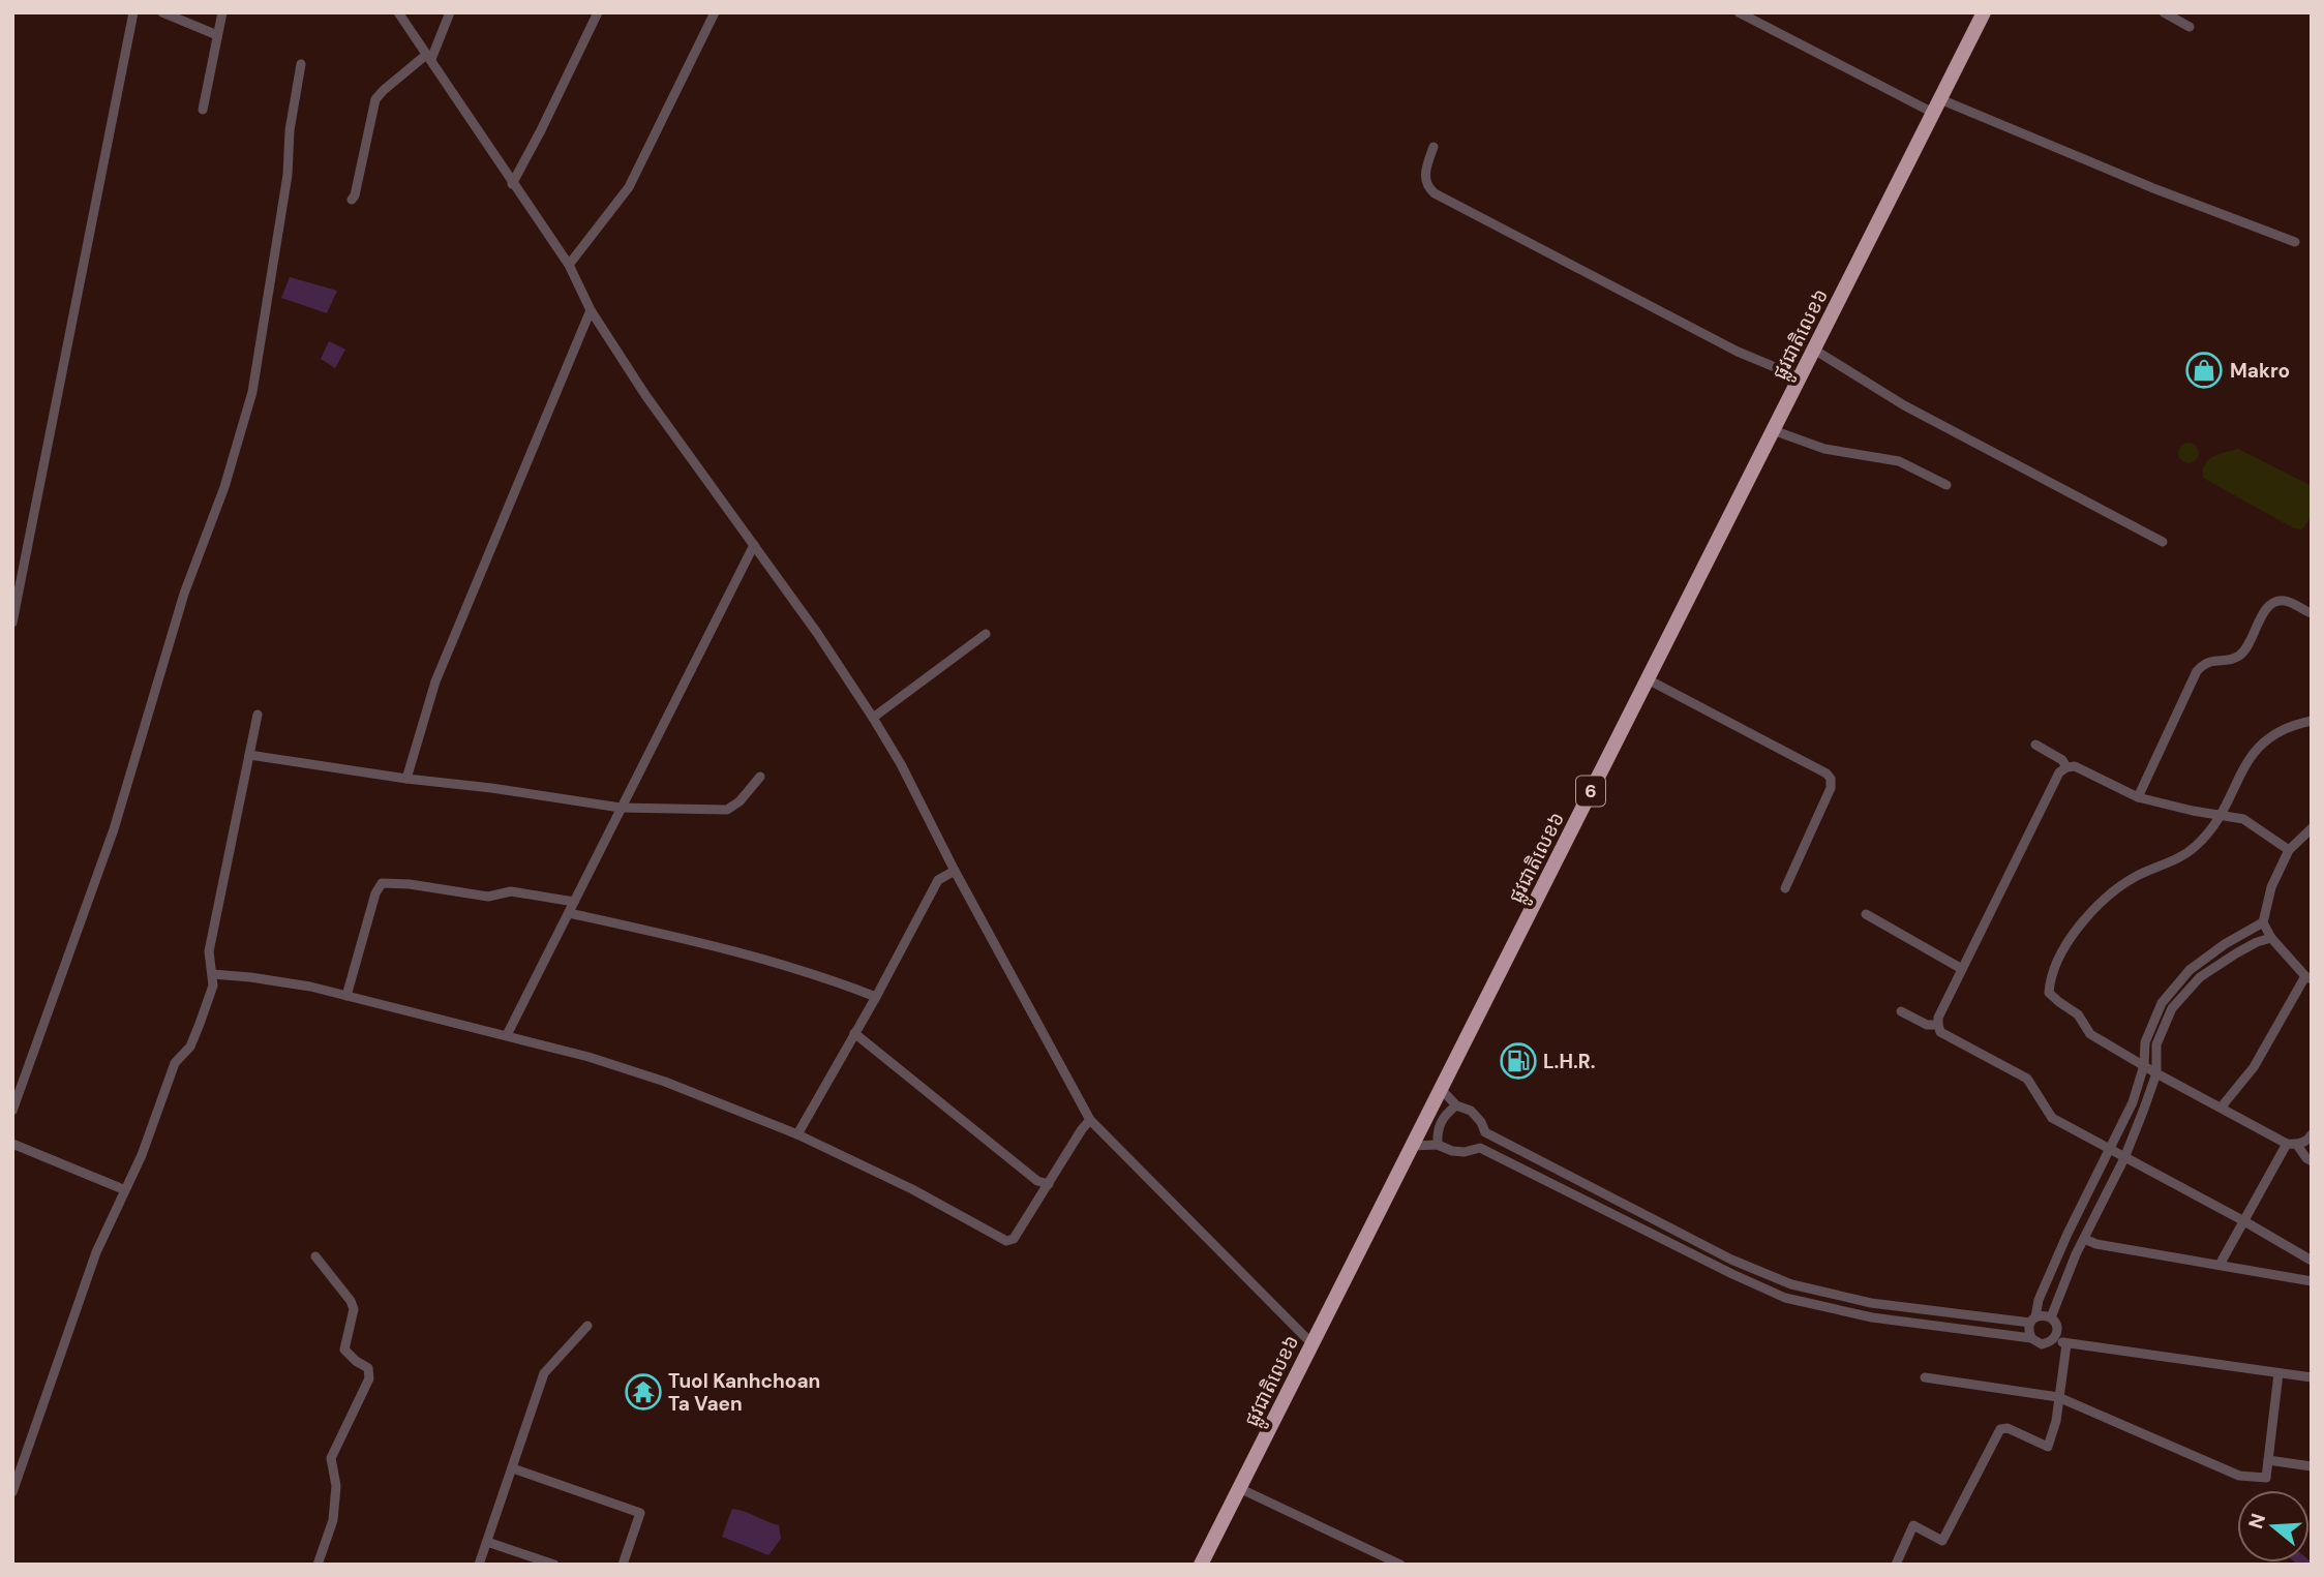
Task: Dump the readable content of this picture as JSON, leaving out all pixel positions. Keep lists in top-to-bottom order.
{
  "streets": {
    "highway": ["ផ្លូវជាតិលេខ៦", "6"]
  },
  "places": {
    "shop": ["Makro"],
    "fuel station": ["L.H.R."],
    "temple": ["Tuol Kanhchoan Ta Vaen"]
  },
  "north": "left"
}
